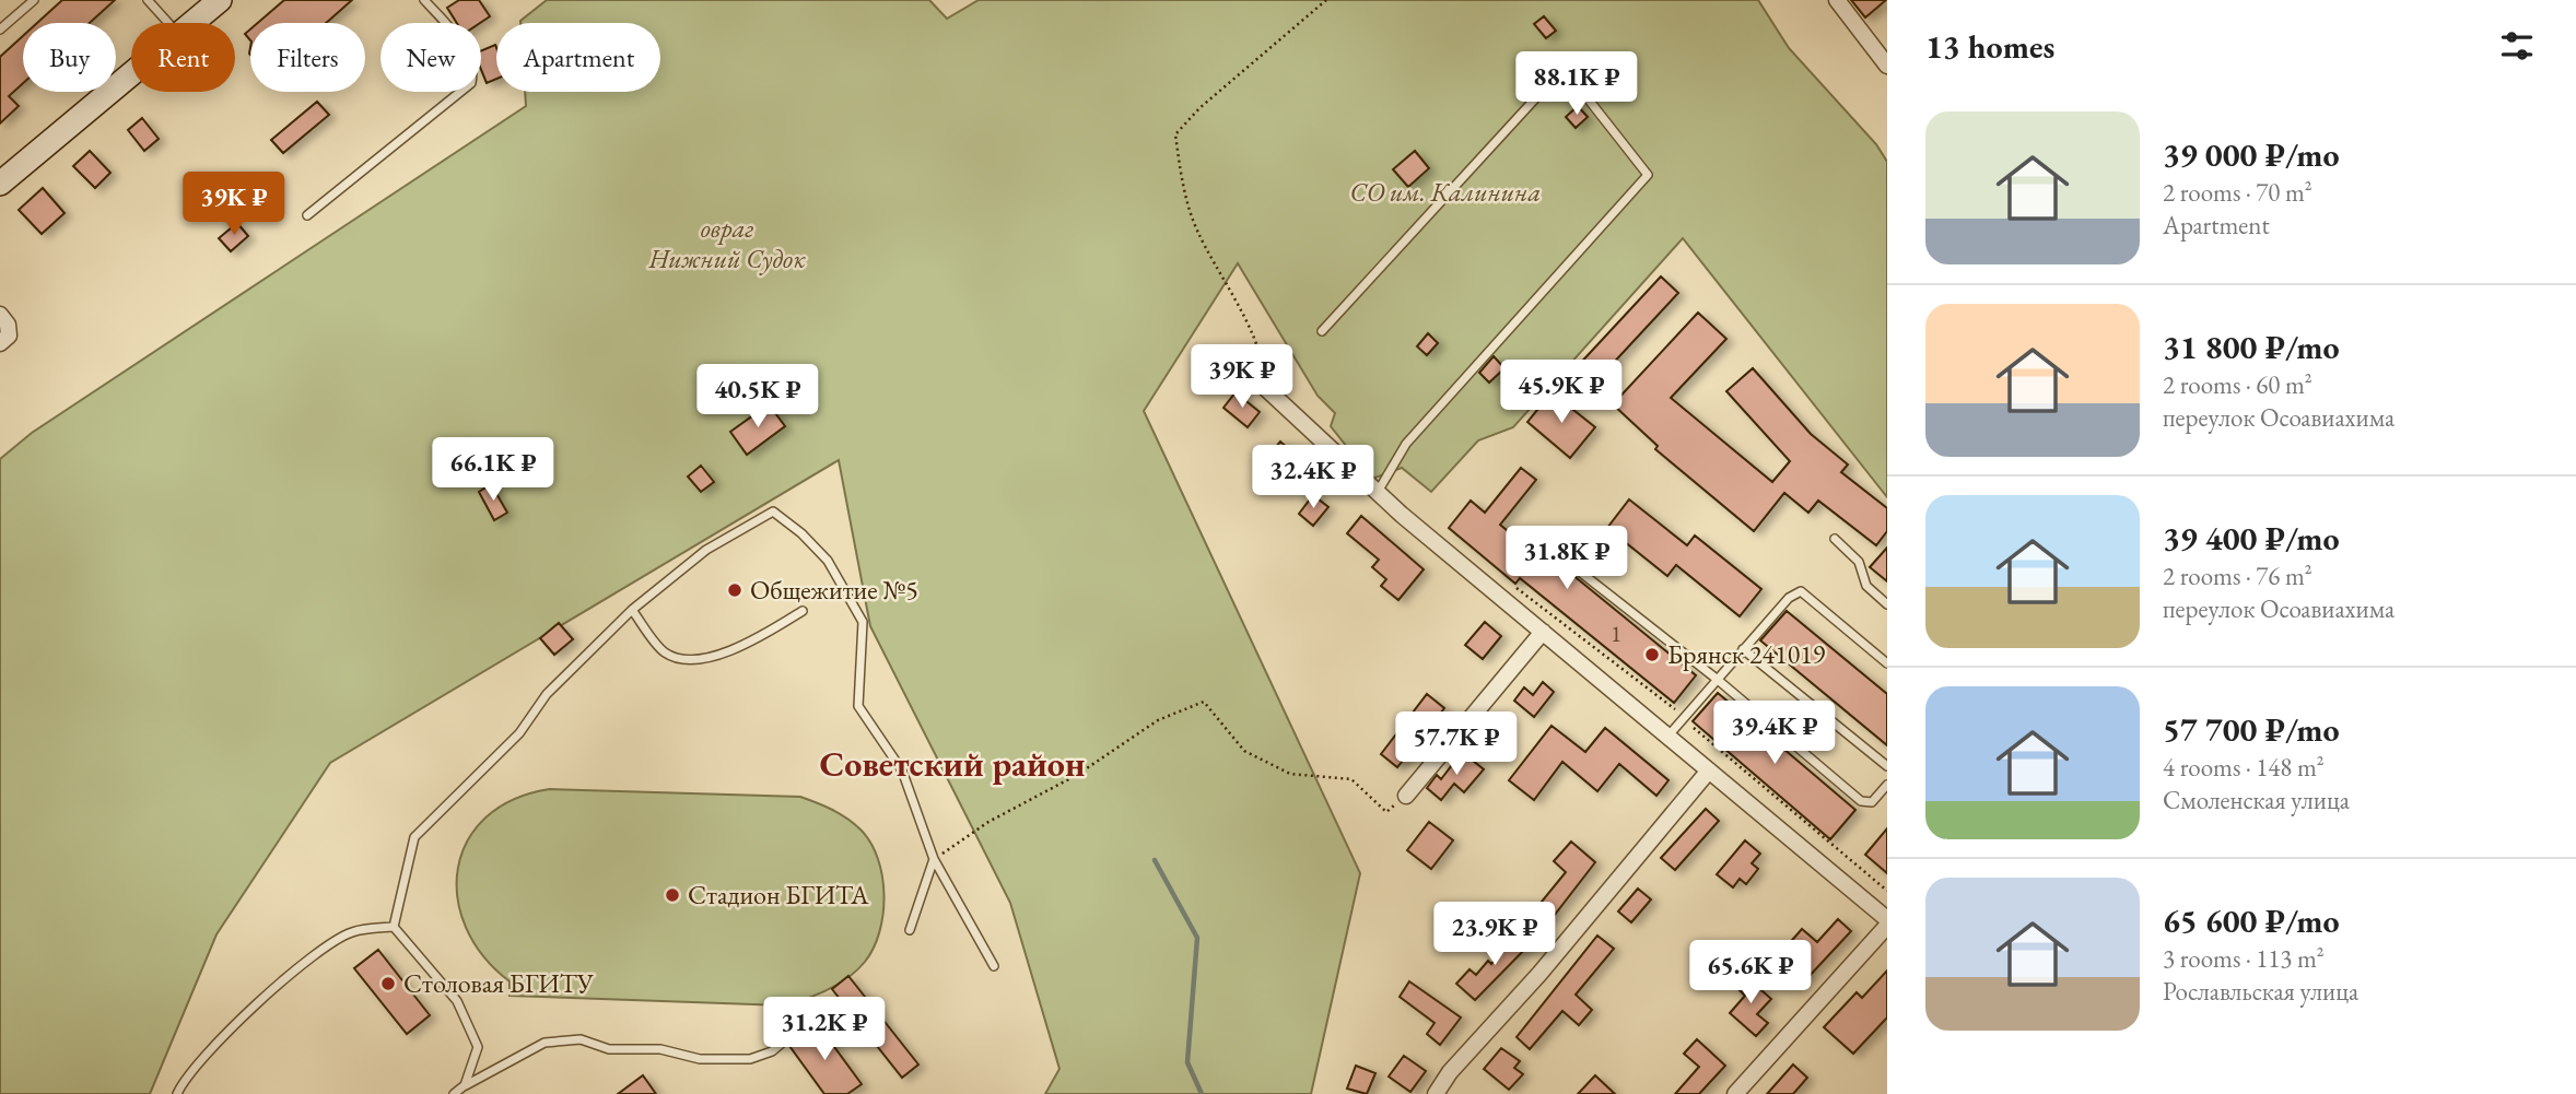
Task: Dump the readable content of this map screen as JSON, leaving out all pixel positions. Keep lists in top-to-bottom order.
{
  "districts": ["Советский район"],
  "parks": ["СО им. Калинина", "овраг Нижний Судок"],
  "places": [
    "Общежитие №5",
    "Брянск 241019",
    "Стадион БГИТА",
    "Столовая БГИТУ"
  ],
  "house_numbers": ["1"],
  "page": {
    "heading": "13 homes",
    "chip": [
      "Buy",
      "Rent",
      "Filters",
      "New",
      "Apartment"
    ],
    "price": [
      "88.1K ₽",
      "39K ₽",
      "39K ₽",
      "45.9K ₽",
      "40.5K ₽",
      "66.1K ₽",
      "32.4K ₽",
      "31.8K ₽",
      "39.4K ₽",
      "57.7K ₽",
      "23.9K ₽",
      "65.6K ₽",
      "31.2K ₽"
    ],
    "list": [
      {
        "name": "39 000 ₽/mo",
        "note": "2 rooms · 70 m² · Apartment"
      },
      {
        "name": "31 800 ₽/mo",
        "note": "2 rooms · 60 m² · переулок Осоавиахима"
      },
      {
        "name": "39 400 ₽/mo",
        "note": "2 rooms · 76 m² · переулок Осоавиахима"
      },
      {
        "name": "57 700 ₽/mo",
        "note": "4 rooms · 148 m² · Смоленская улица"
      },
      {
        "name": "65 600 ₽/mo",
        "note": "3 rooms · 113 m² · Рославльская улица"
      }
    ]
  }
}
